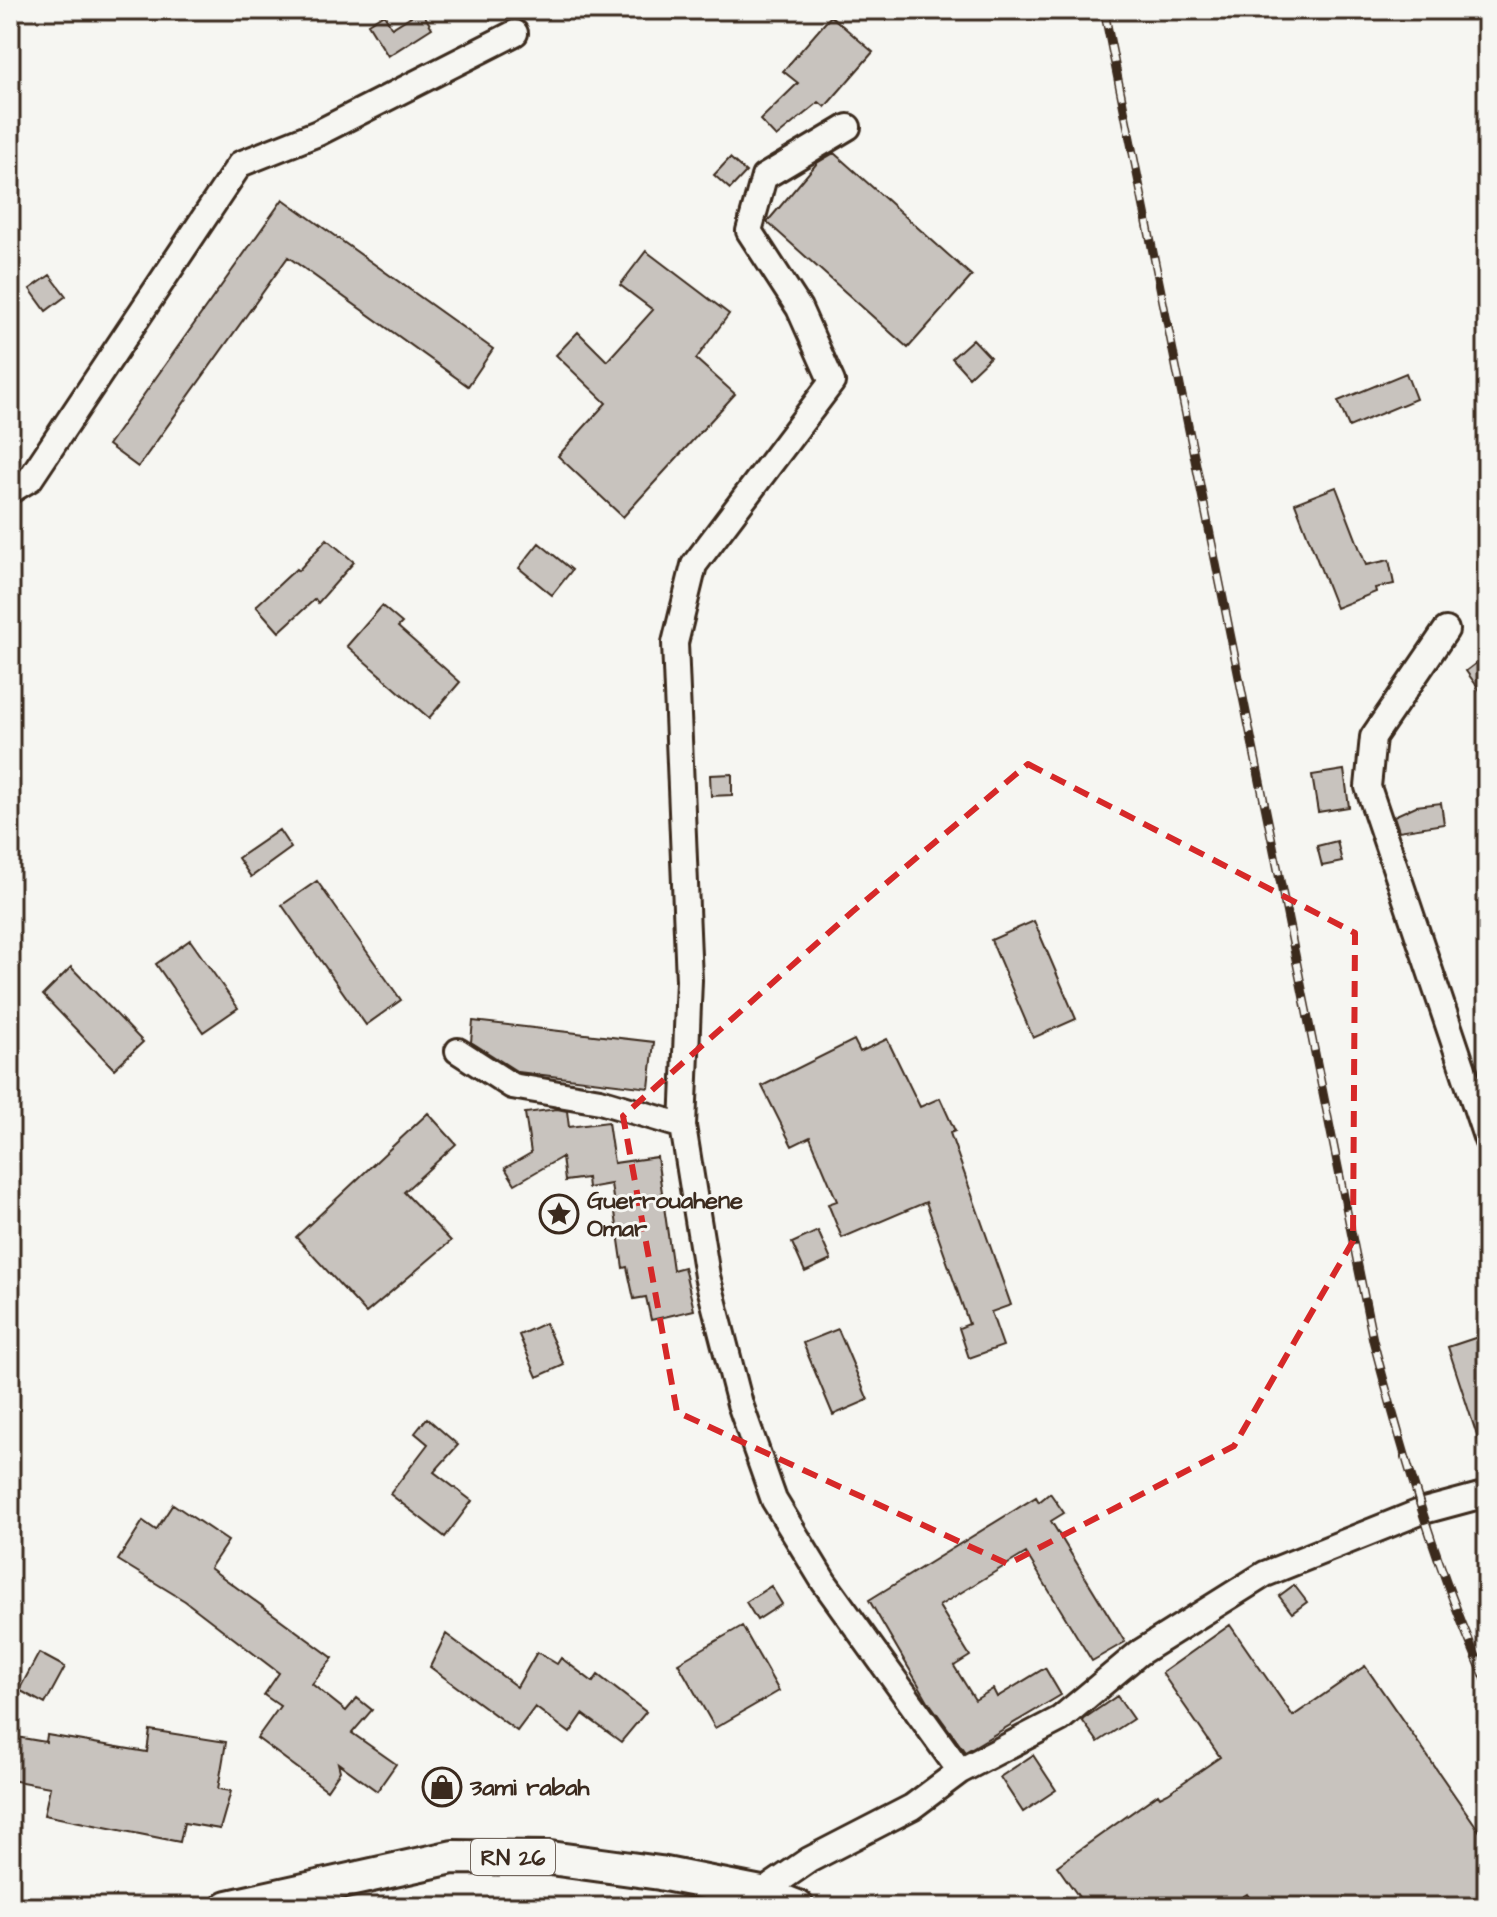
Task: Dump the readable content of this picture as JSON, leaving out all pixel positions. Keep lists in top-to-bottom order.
{
  "streets": {
    "main road": ["RN 26"]
  },
  "places": {
    "place": ["Guerrouahene Omar"],
    "shop": ["3ami rabah"]
  }
}
